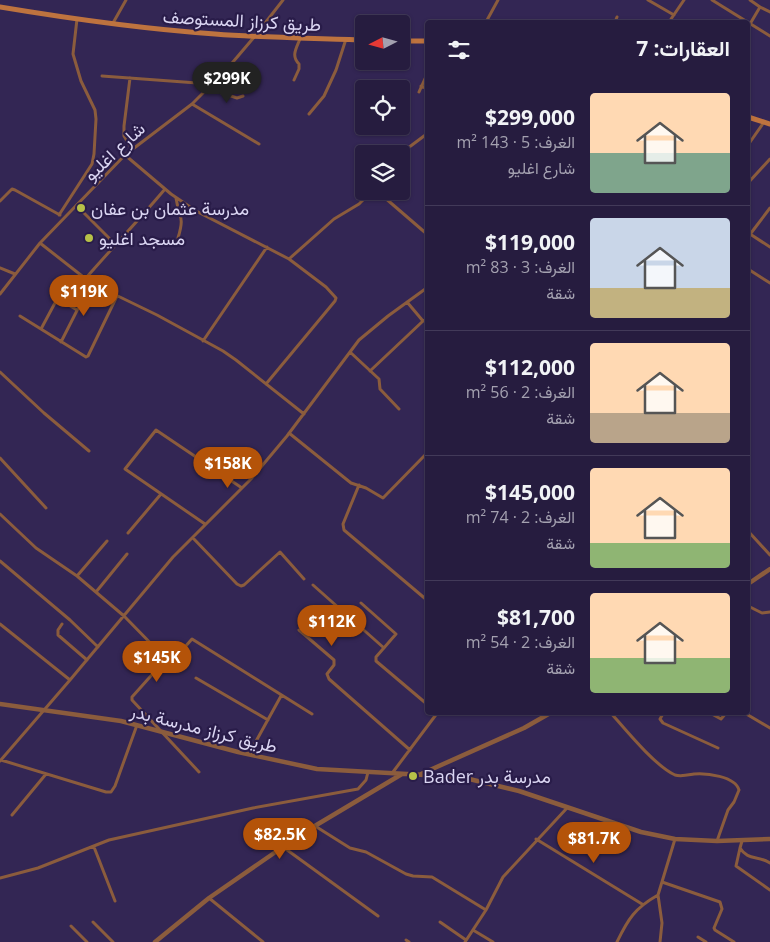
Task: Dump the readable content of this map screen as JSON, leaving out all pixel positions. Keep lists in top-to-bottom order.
{
  "streets": {
    "main road": ["طريق كرزاز المستوصف"],
    "street": ["شارع اغليو", "طريق كرزاز مدرسة بدر"]
  },
  "crossings": [
    ["طريق كرزاز المستوصف", "شارع اغليو"]
  ],
  "places": ["مدرسة عثمان بن عفان", "مسجد اغليو", "Bader مدرسة بدر"],
  "north": "left",
  "page": {
    "heading": "العقارات: 7",
    "price": [
      "$299K",
      "$119K",
      "$158K",
      "$112K",
      "$145K",
      "$82.5K",
      "$81.7K"
    ],
    "list": [
      {
        "name": "$299,000",
        "note": "الغرف: 5 · 143 m² · شارع اغليو"
      },
      {
        "name": "$119,000",
        "note": "الغرف: 3 · 83 m² · شقة"
      },
      {
        "name": "$112,000",
        "note": "الغرف: 2 · 56 m² · شقة"
      },
      {
        "name": "$145,000",
        "note": "الغرف: 2 · 74 m² · شقة"
      },
      {
        "name": "$81,700",
        "note": "الغرف: 2 · 54 m² · شقة"
      }
    ]
  }
}
